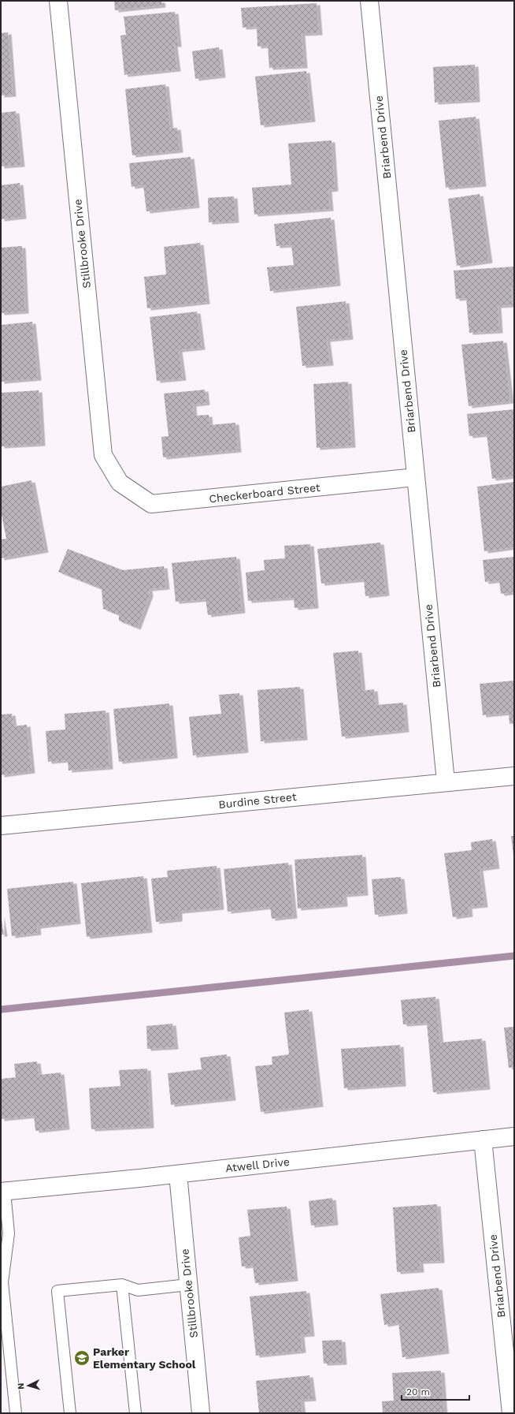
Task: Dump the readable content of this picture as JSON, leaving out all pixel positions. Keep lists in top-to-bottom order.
{
  "streets": {
    "street": [
      "Briarbend Drive",
      "Stillbrooke Drive",
      "Checkerboard Street",
      "Burdine Street",
      "Atwell Drive"
    ]
  },
  "crossings": [
    ["Briarbend Drive", "Checkerboard Street"],
    ["Briarbend Drive", "Burdine Street"],
    ["Briarbend Drive", "Atwell Drive"],
    ["Stillbrooke Drive", "Checkerboard Street"],
    ["Stillbrooke Drive", "Atwell Drive"]
  ],
  "places": {
    "school or university": ["Parker Elementary School"]
  },
  "scale_bar": "20 m",
  "north": "left"
}
